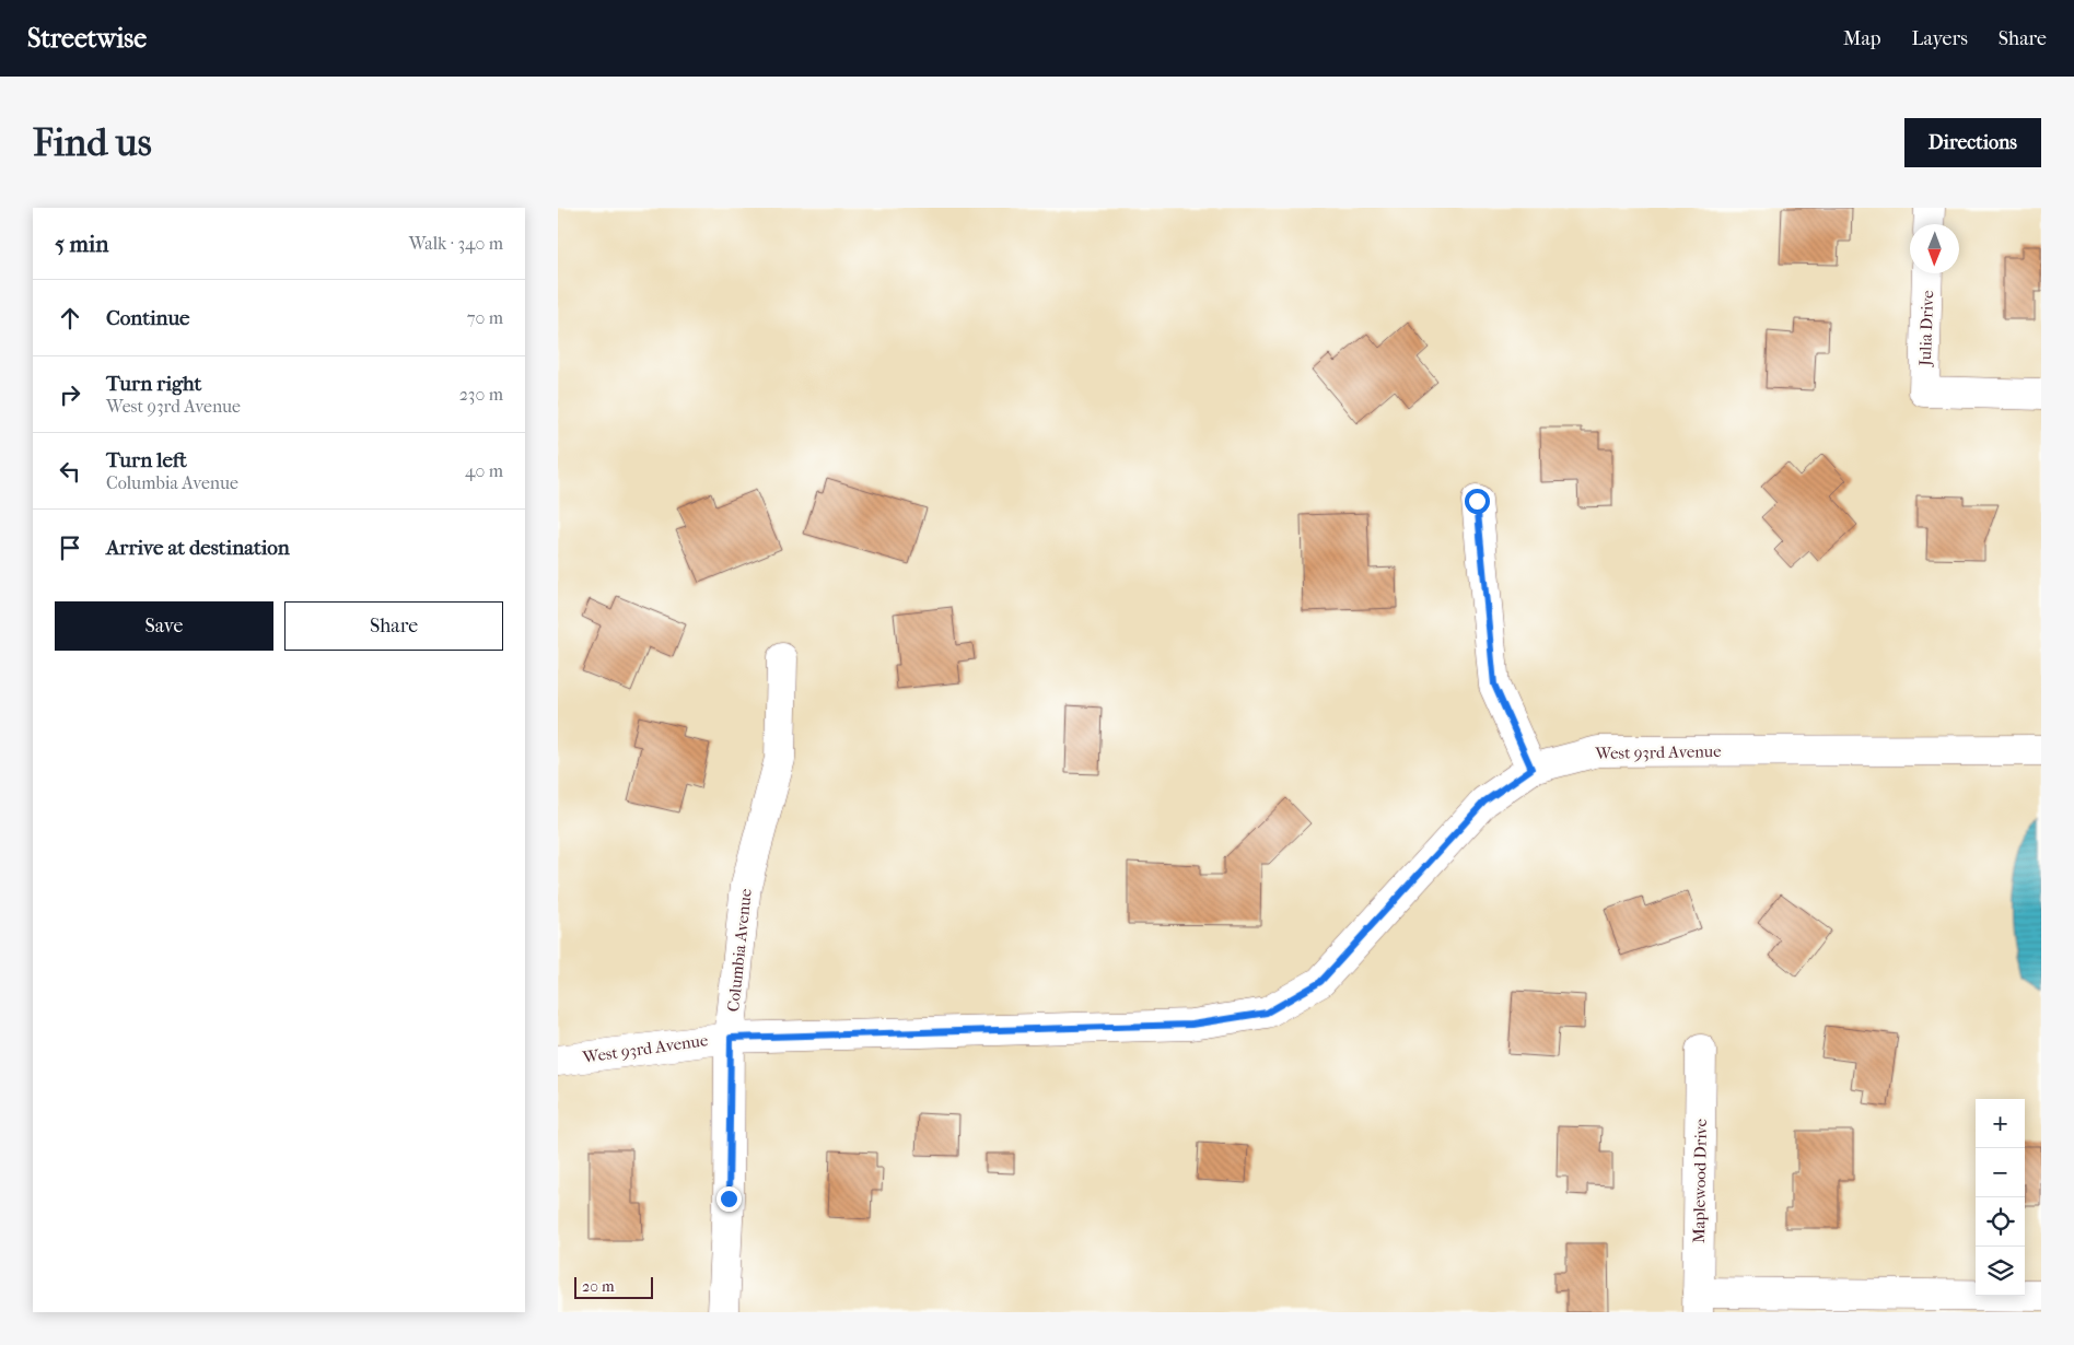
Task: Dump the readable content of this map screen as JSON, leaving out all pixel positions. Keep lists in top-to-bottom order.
{
  "streets": {
    "street": [
      "Julia Drive",
      "West 93rd Avenue",
      "Columbia Avenue",
      "Maplewood Drive"
    ]
  },
  "crossings": [
    ["West 93rd Avenue", "Columbia Avenue"]
  ],
  "scale_bar": "20 m",
  "north": "bottom",
  "page": {
    "header": "Streetwise",
    "nav": ["Map", "Layers", "Share"],
    "buttons": [
      "Directions",
      ["Save", "Share"]
    ],
    "title": "Find us",
    "heading": ["5 min", "Walk · 340 m"],
    "list": [
      ["Continue", "70 m"],
      ["Turn right", "West 93rd Avenue", "230 m"],
      ["Turn left", "Columbia Avenue", "40 m"],
      "Arrive at destination"
    ],
    "map_buttons": ["+", "−"],
    "scale": "20 m"
  }
}
